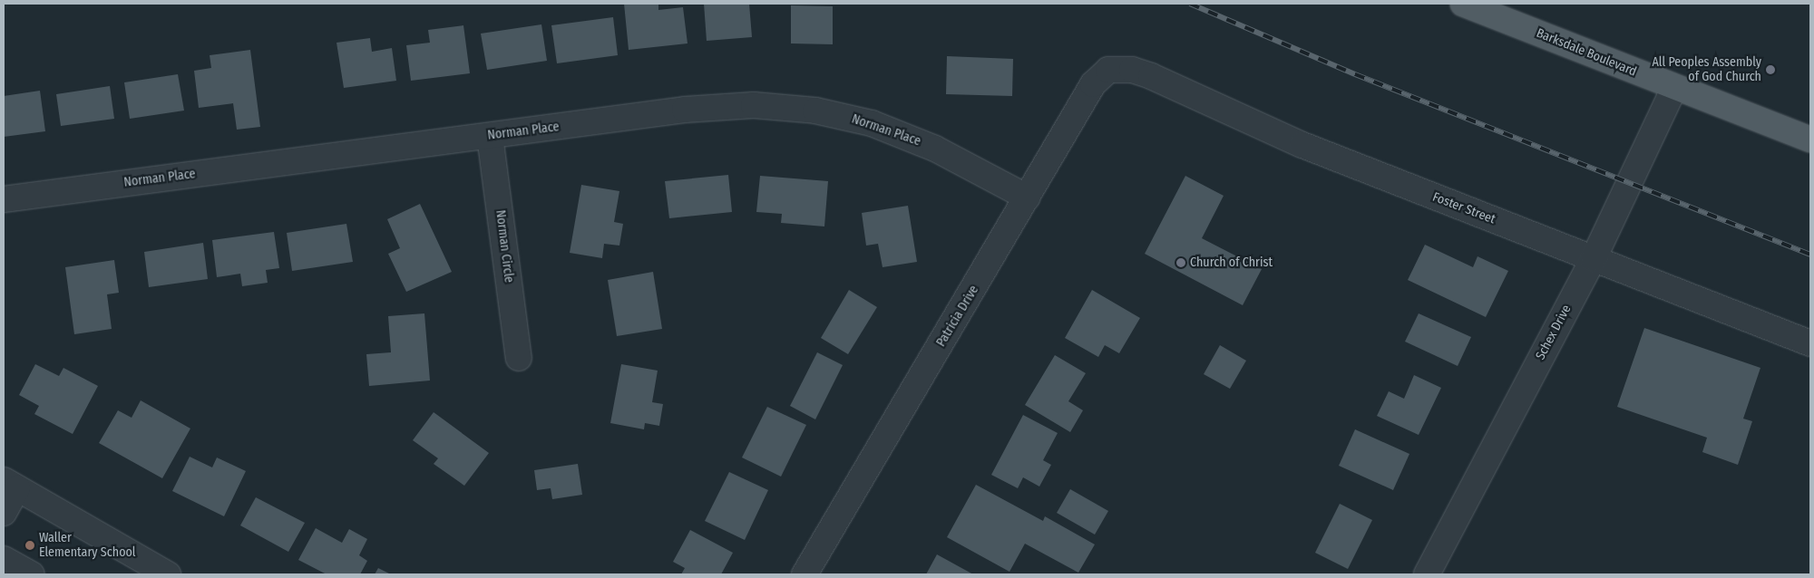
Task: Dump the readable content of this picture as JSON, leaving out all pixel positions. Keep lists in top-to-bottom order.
{
  "streets": {
    "main road": ["Barksdale Boulevard"],
    "street": [
      "Norman Place",
      "Foster Street",
      "Norman Circle",
      "Patricia Drive",
      "Schex Drive"
    ]
  },
  "crossings": [
    ["Barksdale Boulevard", "Schex Drive"],
    ["Norman Place", "Norman Circle"],
    ["Norman Place", "Patricia Drive"],
    ["Foster Street", "Patricia Drive"],
    ["Foster Street", "Schex Drive"]
  ],
  "places": ["All Peoples Assembly of God Church", "Church of Christ", "Waller Elementary School"]
}
